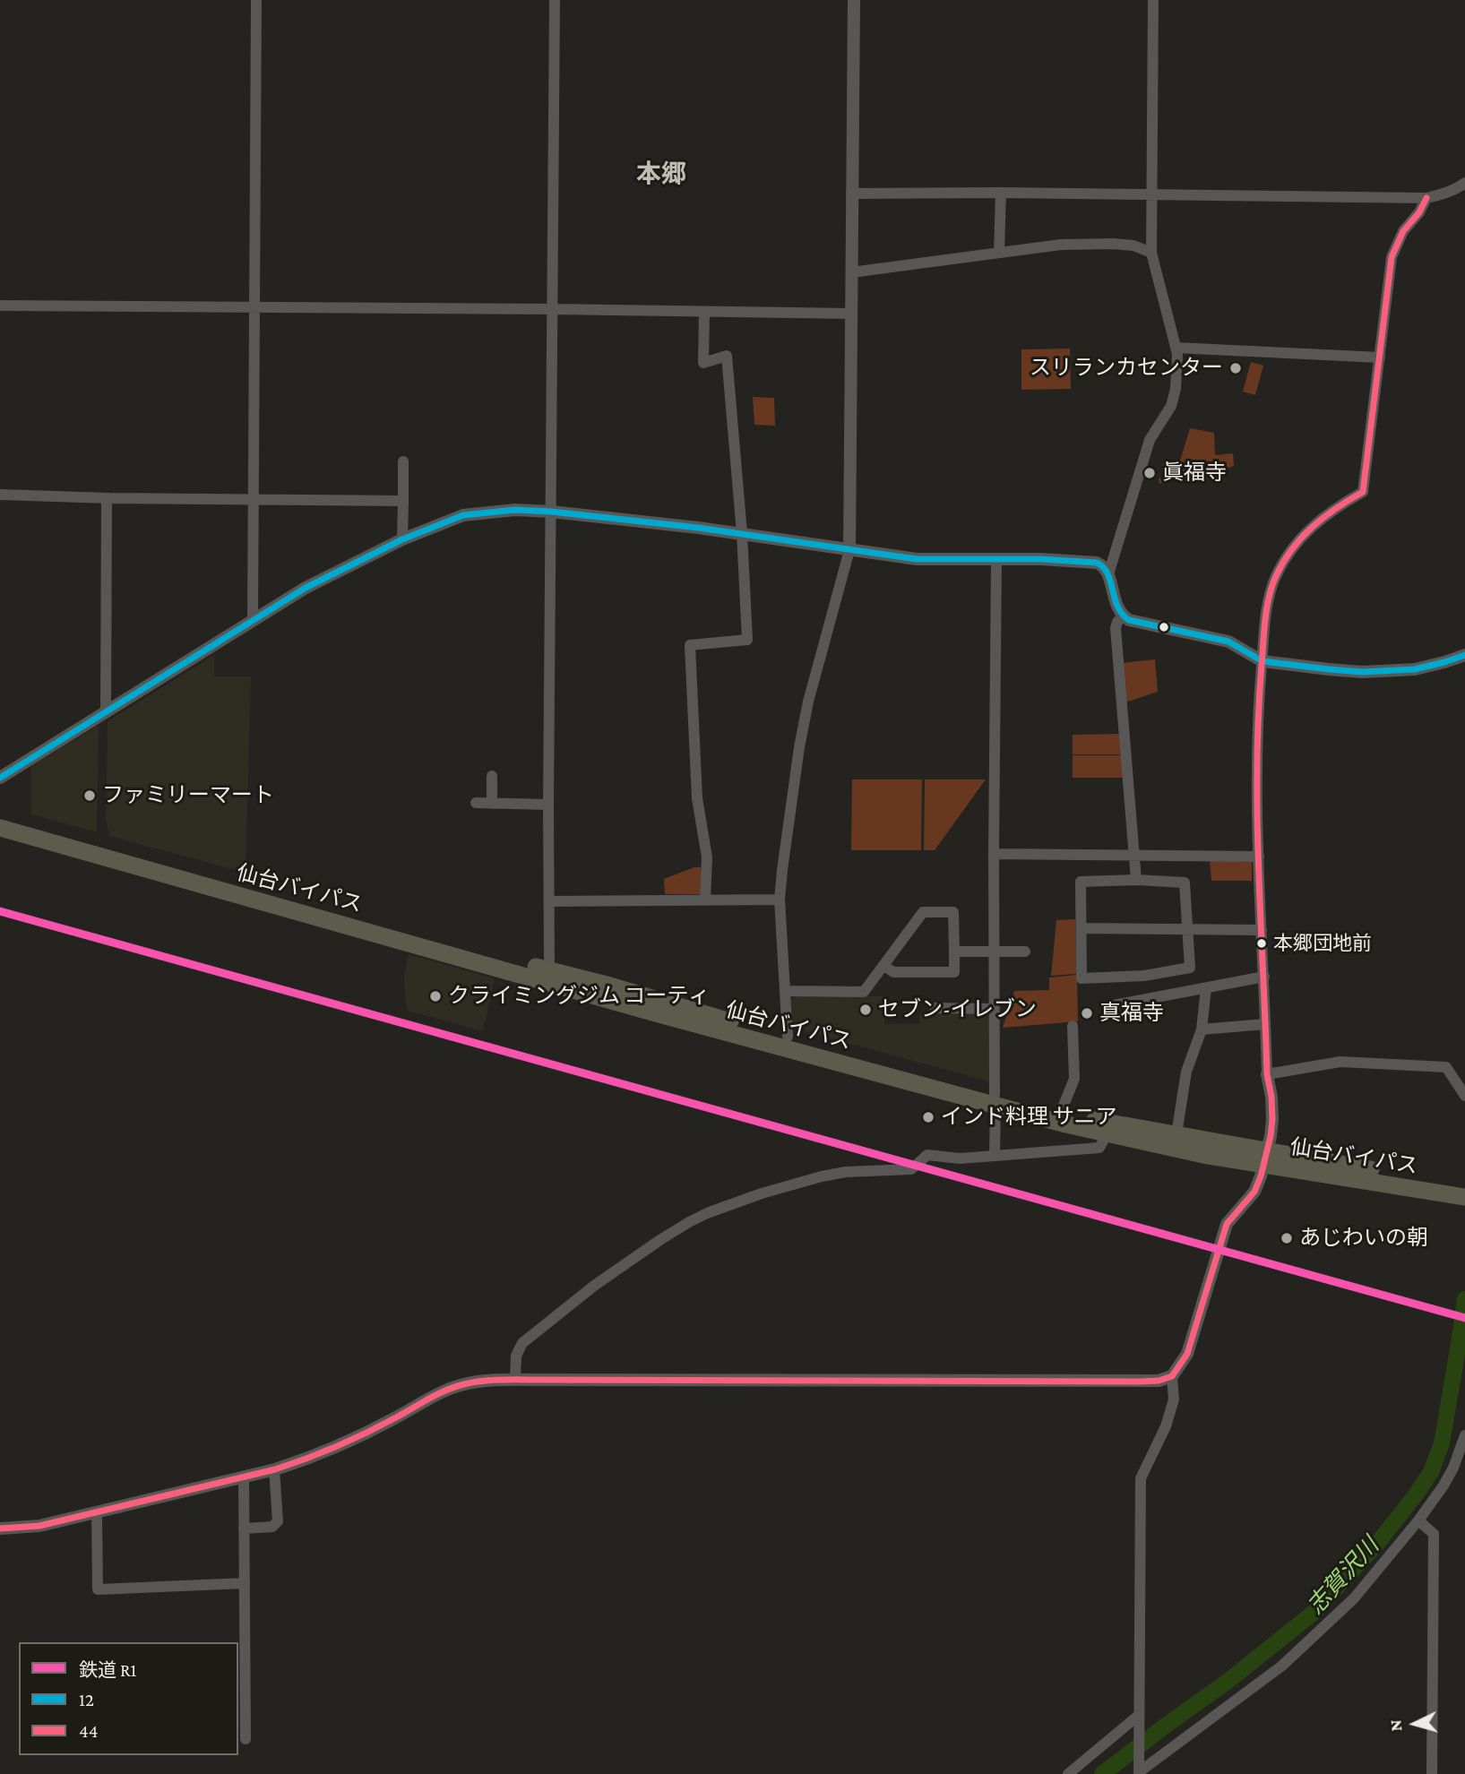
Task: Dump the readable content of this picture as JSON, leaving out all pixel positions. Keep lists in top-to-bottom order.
{
  "streets": {
    "highway": ["仙台バイパス"]
  },
  "districts": ["本郷"],
  "water": ["志賀沢川"],
  "places": [
    "スリランカセンター",
    "眞福寺",
    "ファミリーマート",
    "本郷団地前",
    "クライミングジム コーティ",
    "セブン-イレブン",
    "真福寺",
    "インド料理 サニア",
    "あじわいの朝"
  ],
  "lines": ["transit line 44", "transit line 12", "rail line R1"],
  "legend": ["鉄道 R1", "12", "44"],
  "north": "left"
}
